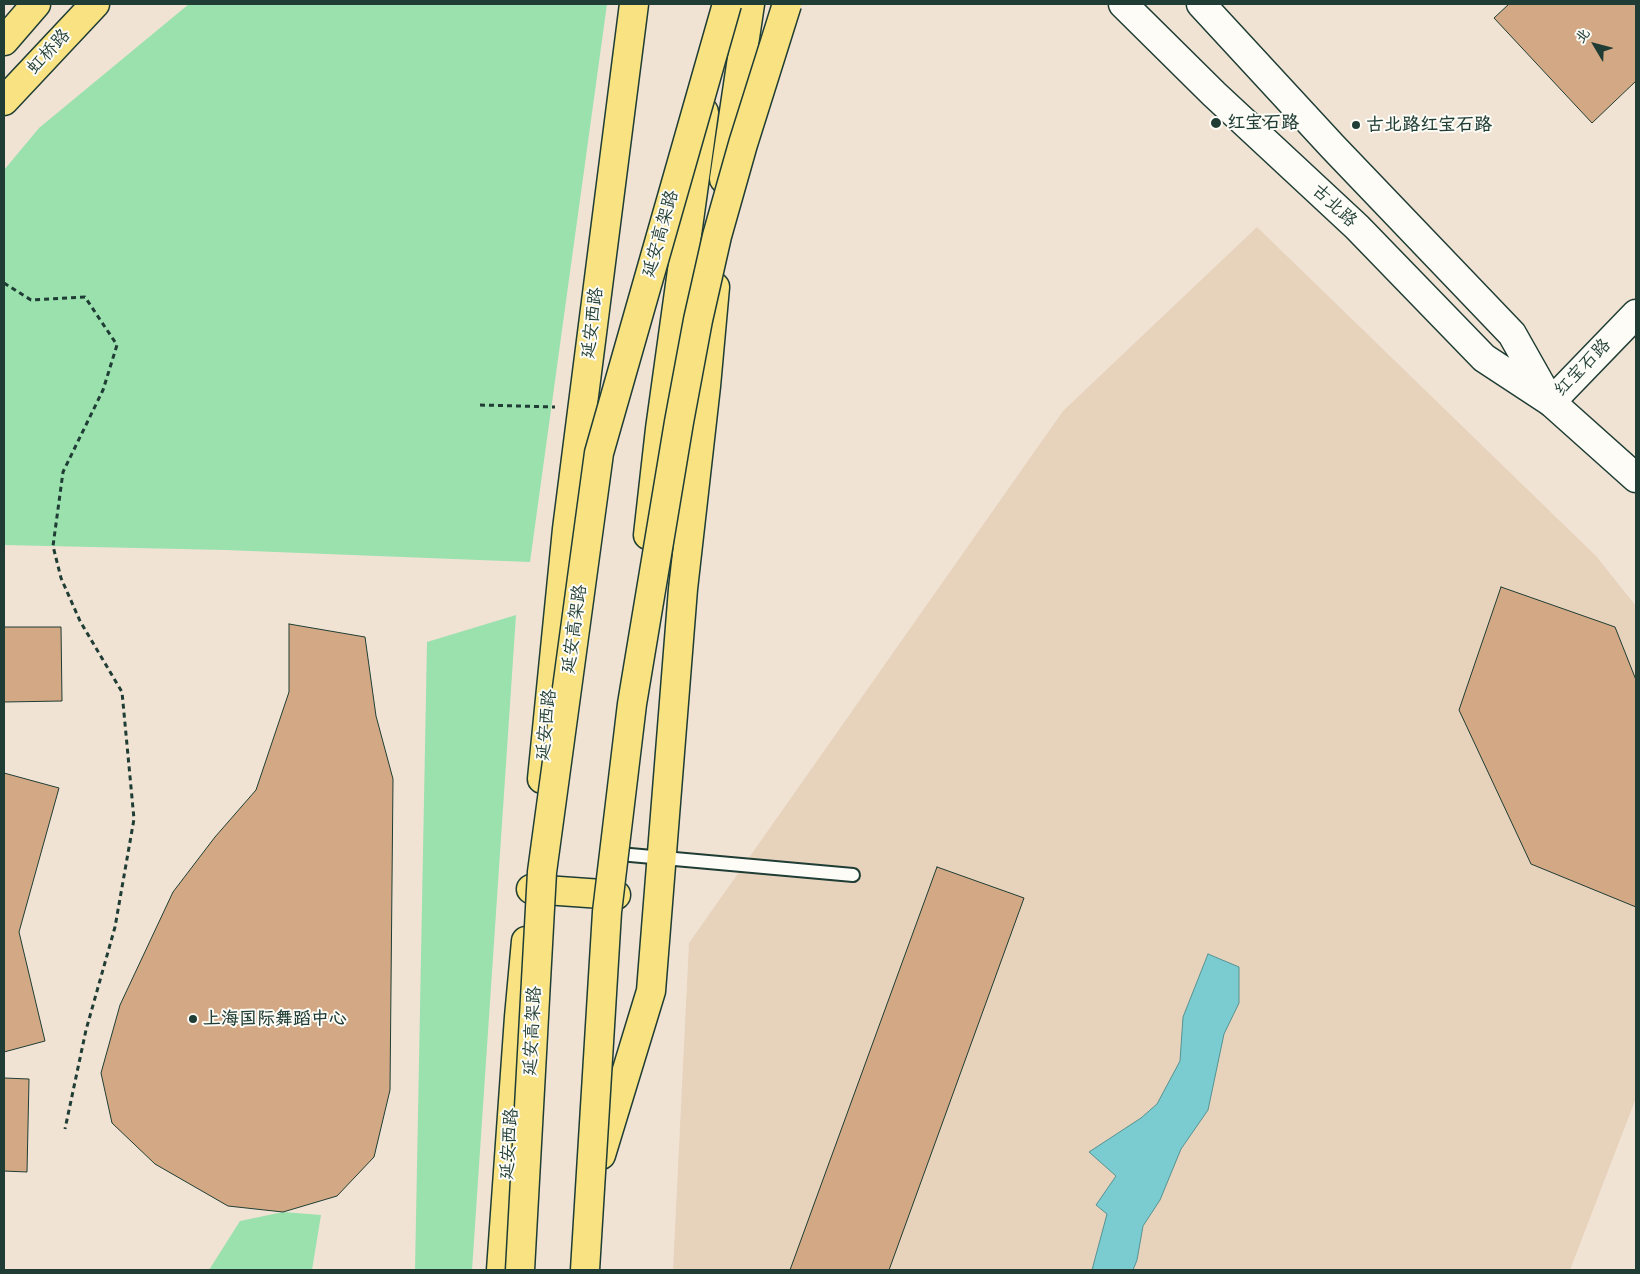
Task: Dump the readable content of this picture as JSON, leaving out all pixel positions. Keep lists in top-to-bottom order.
{
  "streets": {
    "main road": [
      "虹桥路",
      "古北路",
      "延安高架路",
      "延安西路",
      "红宝石路"
    ]
  },
  "crossings": [
    ["古北路", "红宝石路"]
  ],
  "places": ["红宝石路", "古北路红宝石路", "上海国际舞蹈中心"],
  "north": "top left"
}
